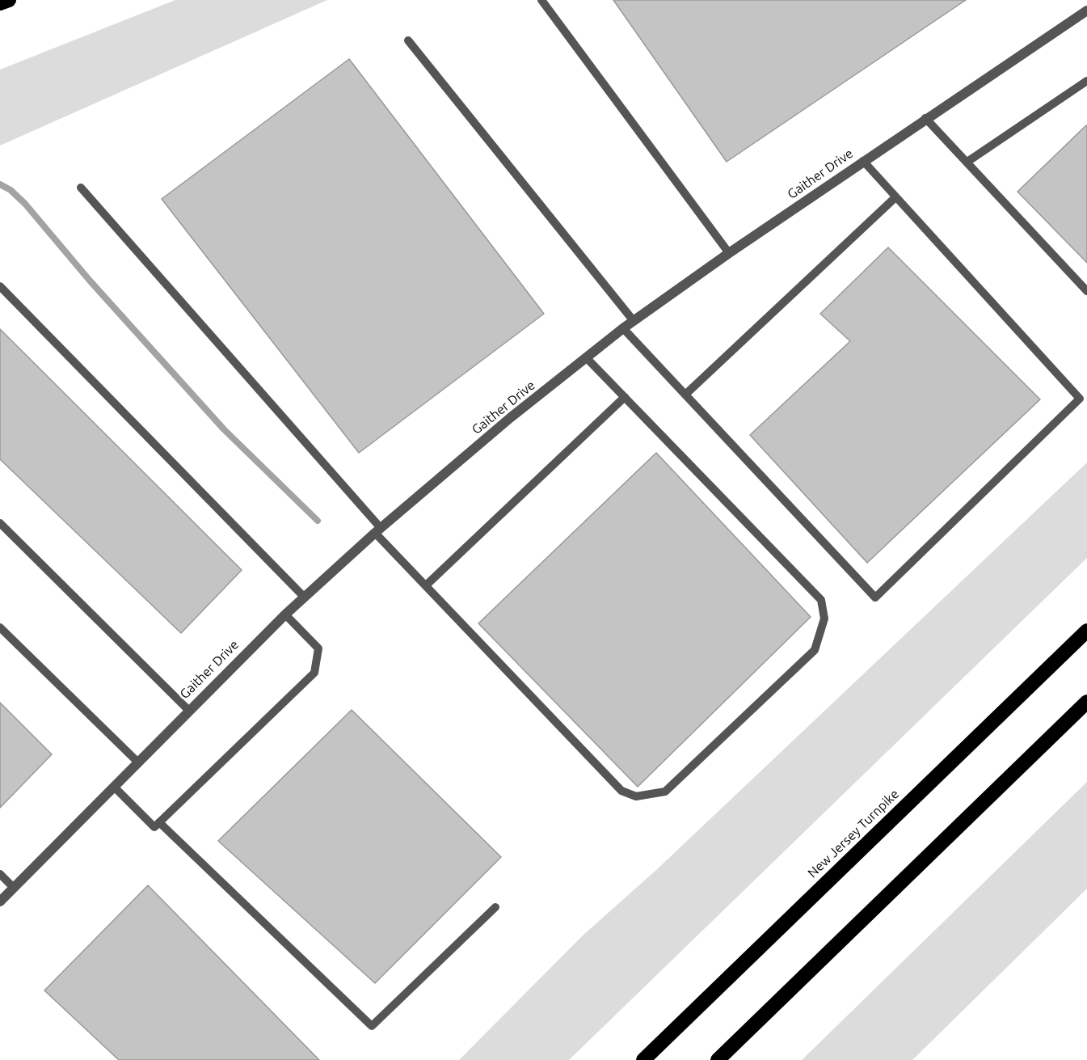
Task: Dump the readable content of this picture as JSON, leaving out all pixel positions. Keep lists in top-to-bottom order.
{
  "streets": {
    "highway": ["New Jersey Turnpike"],
    "street": ["Gaither Drive"]
  }
}
